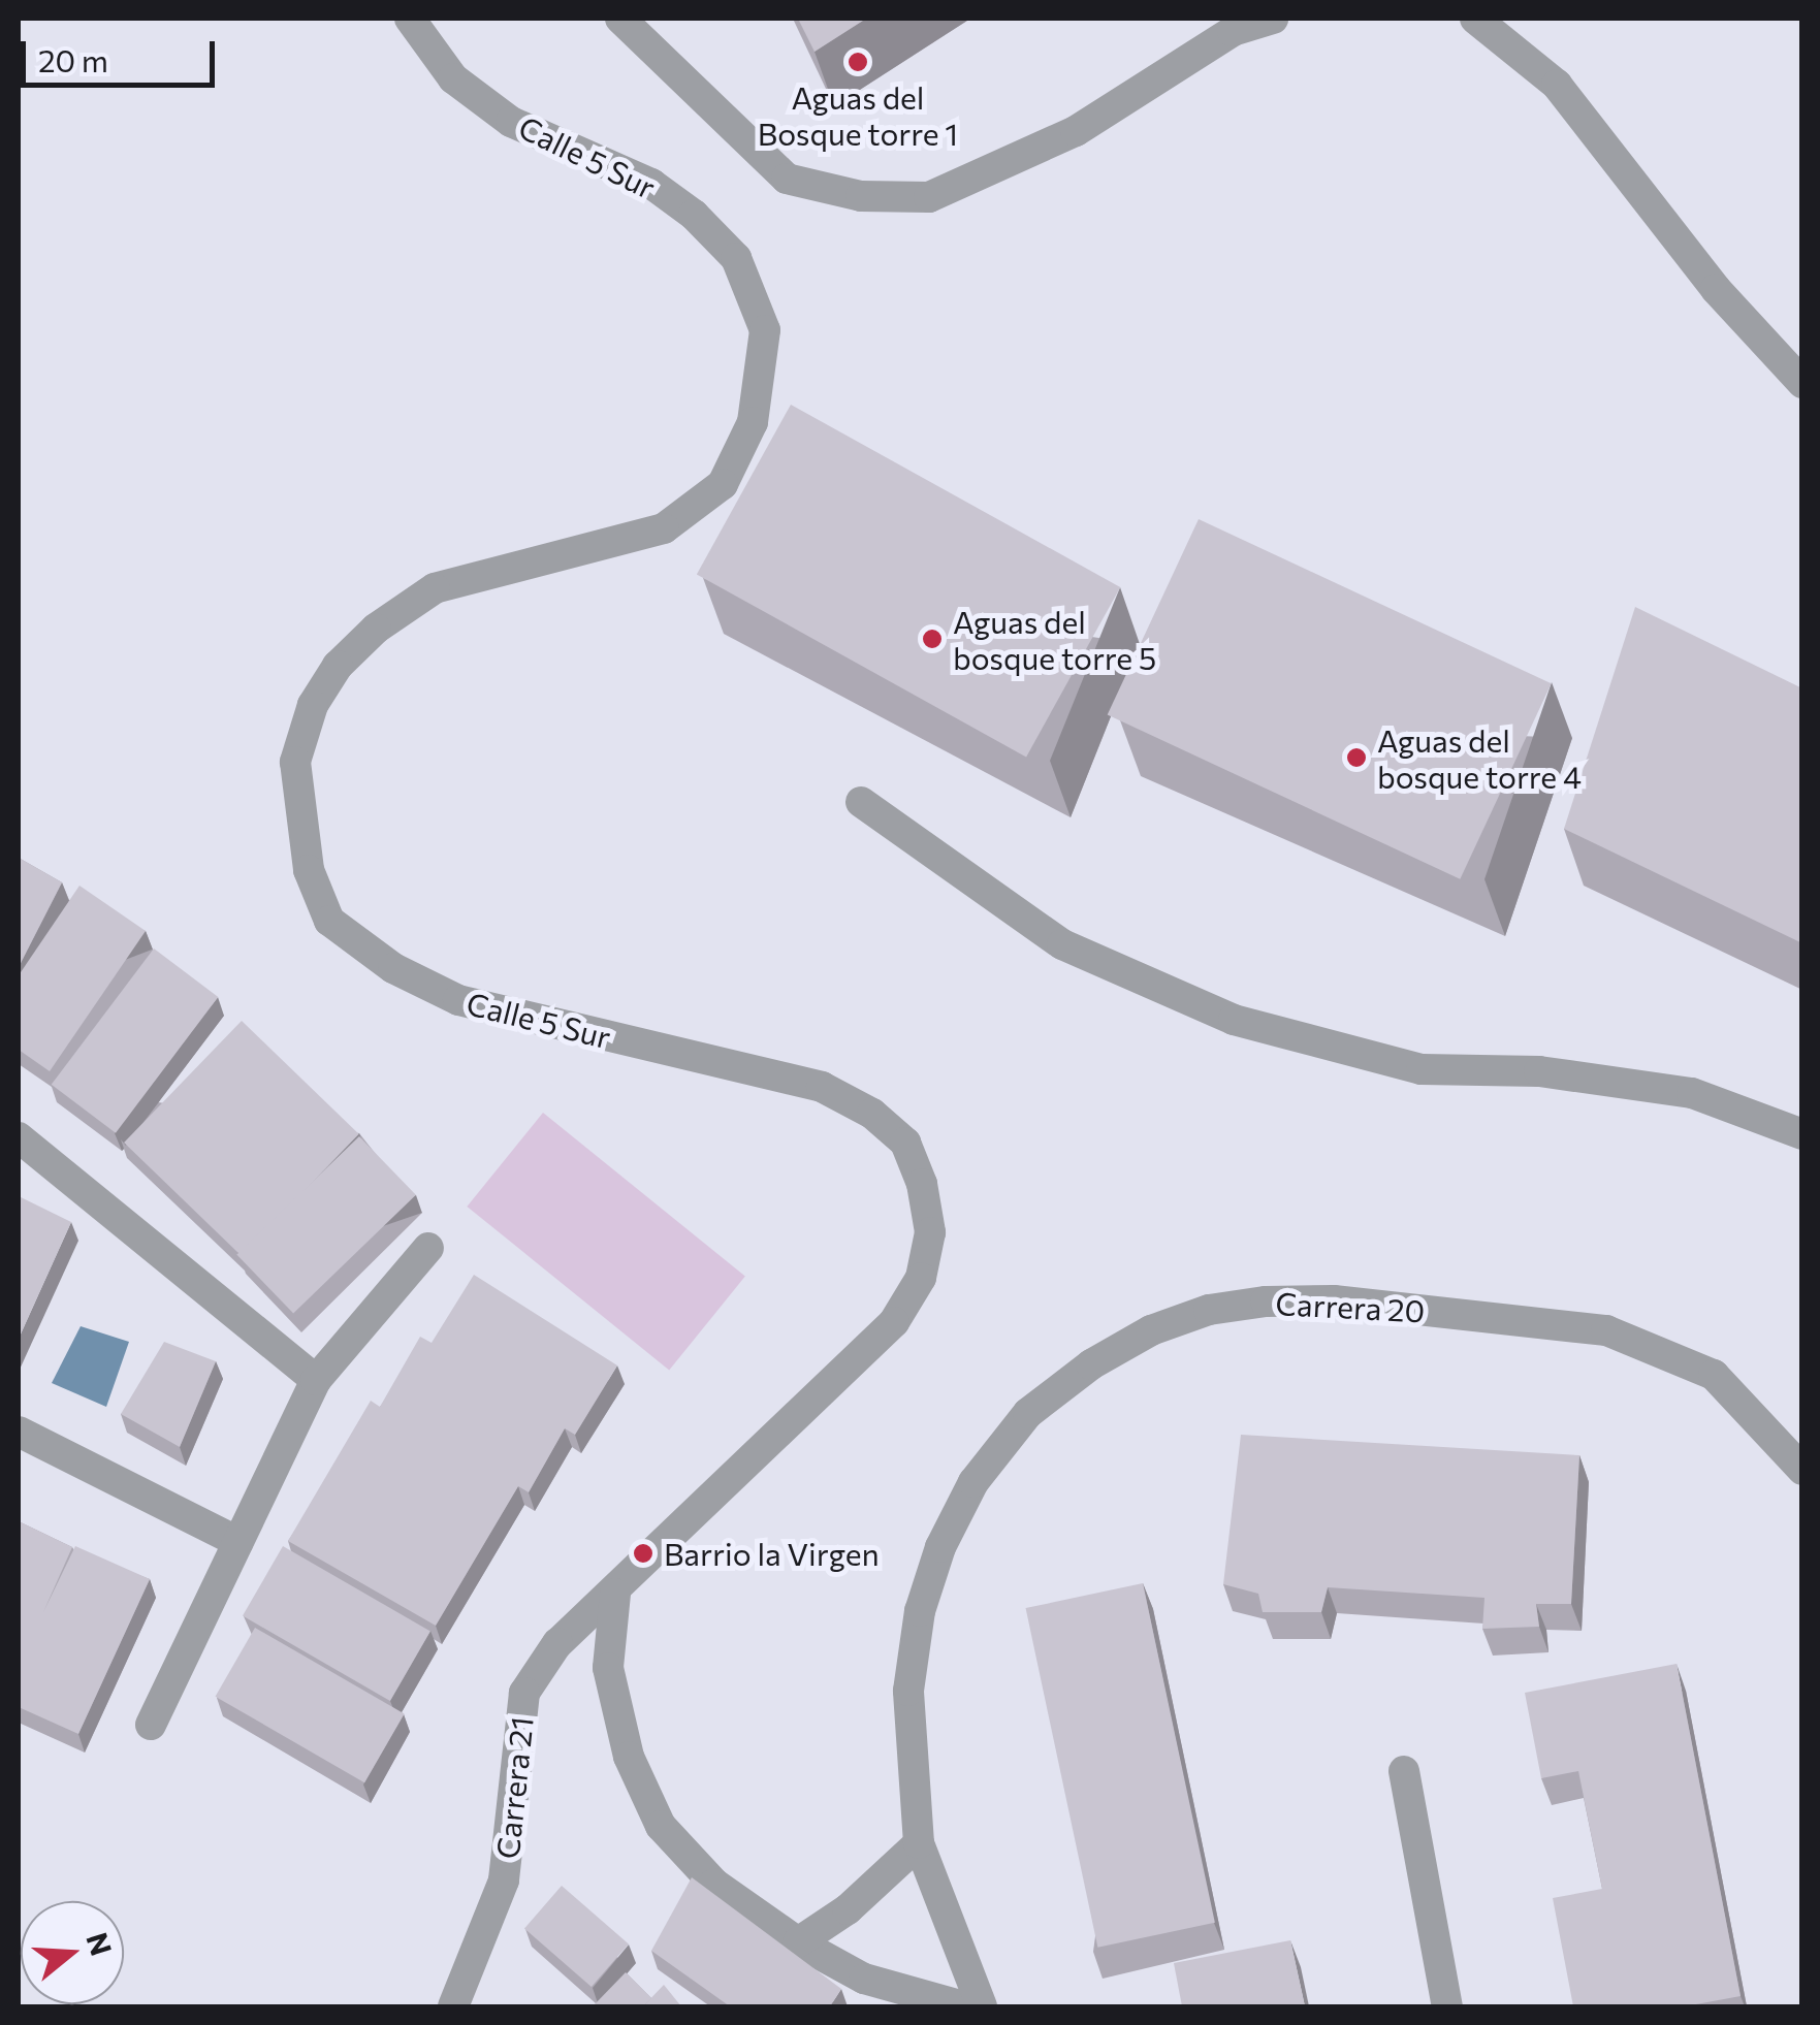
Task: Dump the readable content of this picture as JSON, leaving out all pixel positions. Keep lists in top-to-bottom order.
{
  "streets": {
    "street": ["Calle 5 Sur", "Carrera 20", "Carrera 21"]
  },
  "crossings": [
    ["Calle 5 Sur", "Carrera 21"]
  ],
  "places": [
    "Aguas del Bosque torre 1",
    "Aguas del bosque torre 5",
    "Aguas del bosque torre 4",
    "Barrio la Virgen"
  ],
  "scale_bar": "20 m",
  "north": "right"
}
